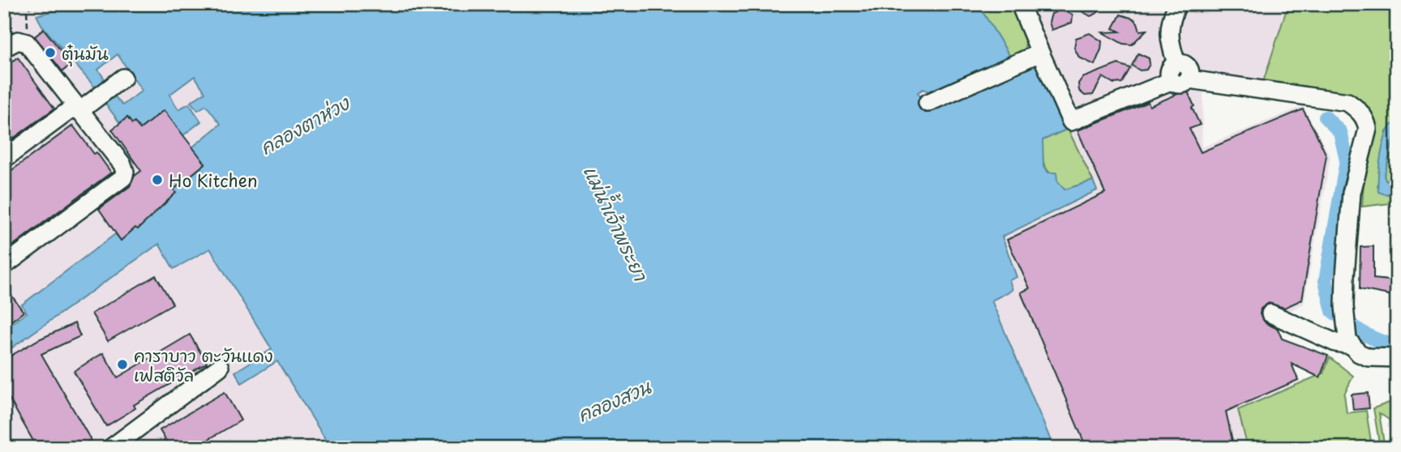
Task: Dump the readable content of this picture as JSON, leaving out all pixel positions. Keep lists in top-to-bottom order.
{
  "water": ["คลองตาห่วง", "แม่น้ำเจ้าพระยา", "คลองสวน"],
  "places": ["ตุ๋นมัน", "Ho Kitchen", "คาราบาว ตะวันแดง เฟสติวัล"]
}
